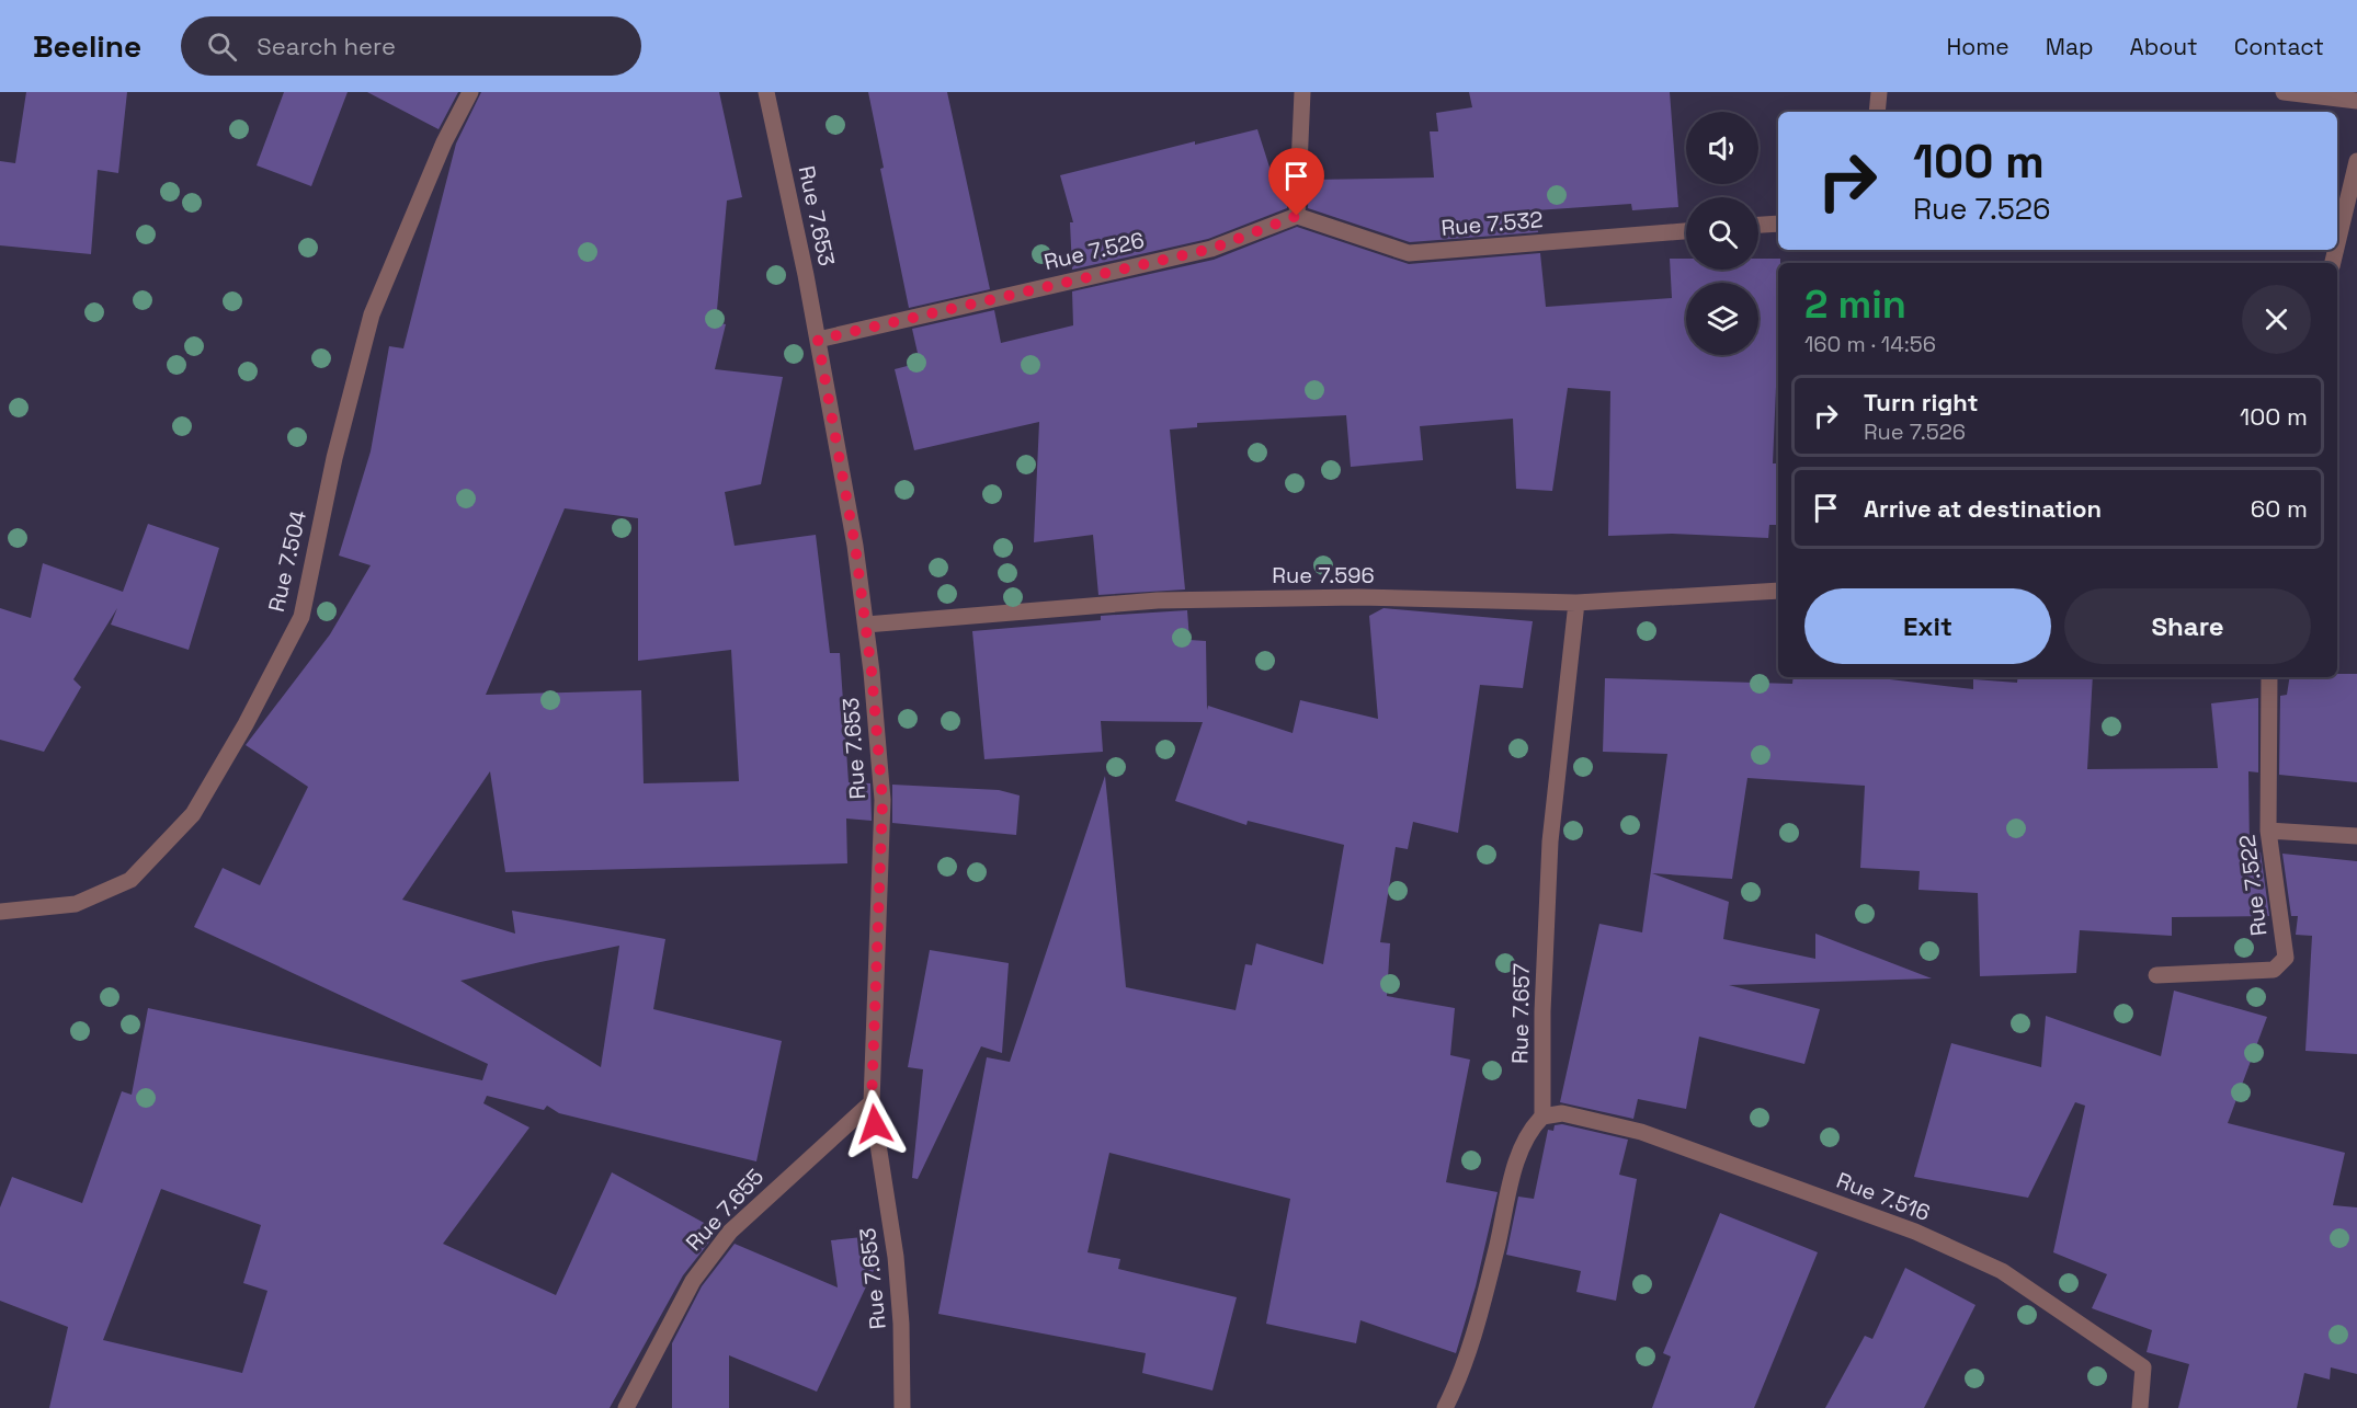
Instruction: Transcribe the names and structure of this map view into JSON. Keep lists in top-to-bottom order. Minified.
{"streets":{"street":["Rue 7.653","Rue 7.532","Rue 7.526","Rue 7.504","Rue 7.596","Rue 7.522","Rue 7.657","Rue 7.516","Rue 7.655"]},"crossings":[["Rue 7.653","Rue 7.526"],["Rue 7.653","Rue 7.596"],["Rue 7.653","Rue 7.655"],["Rue 7.532","Rue 7.526"],["Rue 7.596","Rue 7.657"],["Rue 7.657","Rue 7.516"]],"page":{"header":"Beeline","search":"Search here","nav":["Home","Map","About","Contact"],"turn":["100 m","Rue 7.526"],"heading":["2 min","160 m · 14:56"],"list":[{"name":"Turn right","note":"Rue 7.526","value":"100 m"},{"name":"Arrive at destination","value":"60 m"}],"buttons":["Exit","Share"]}}
